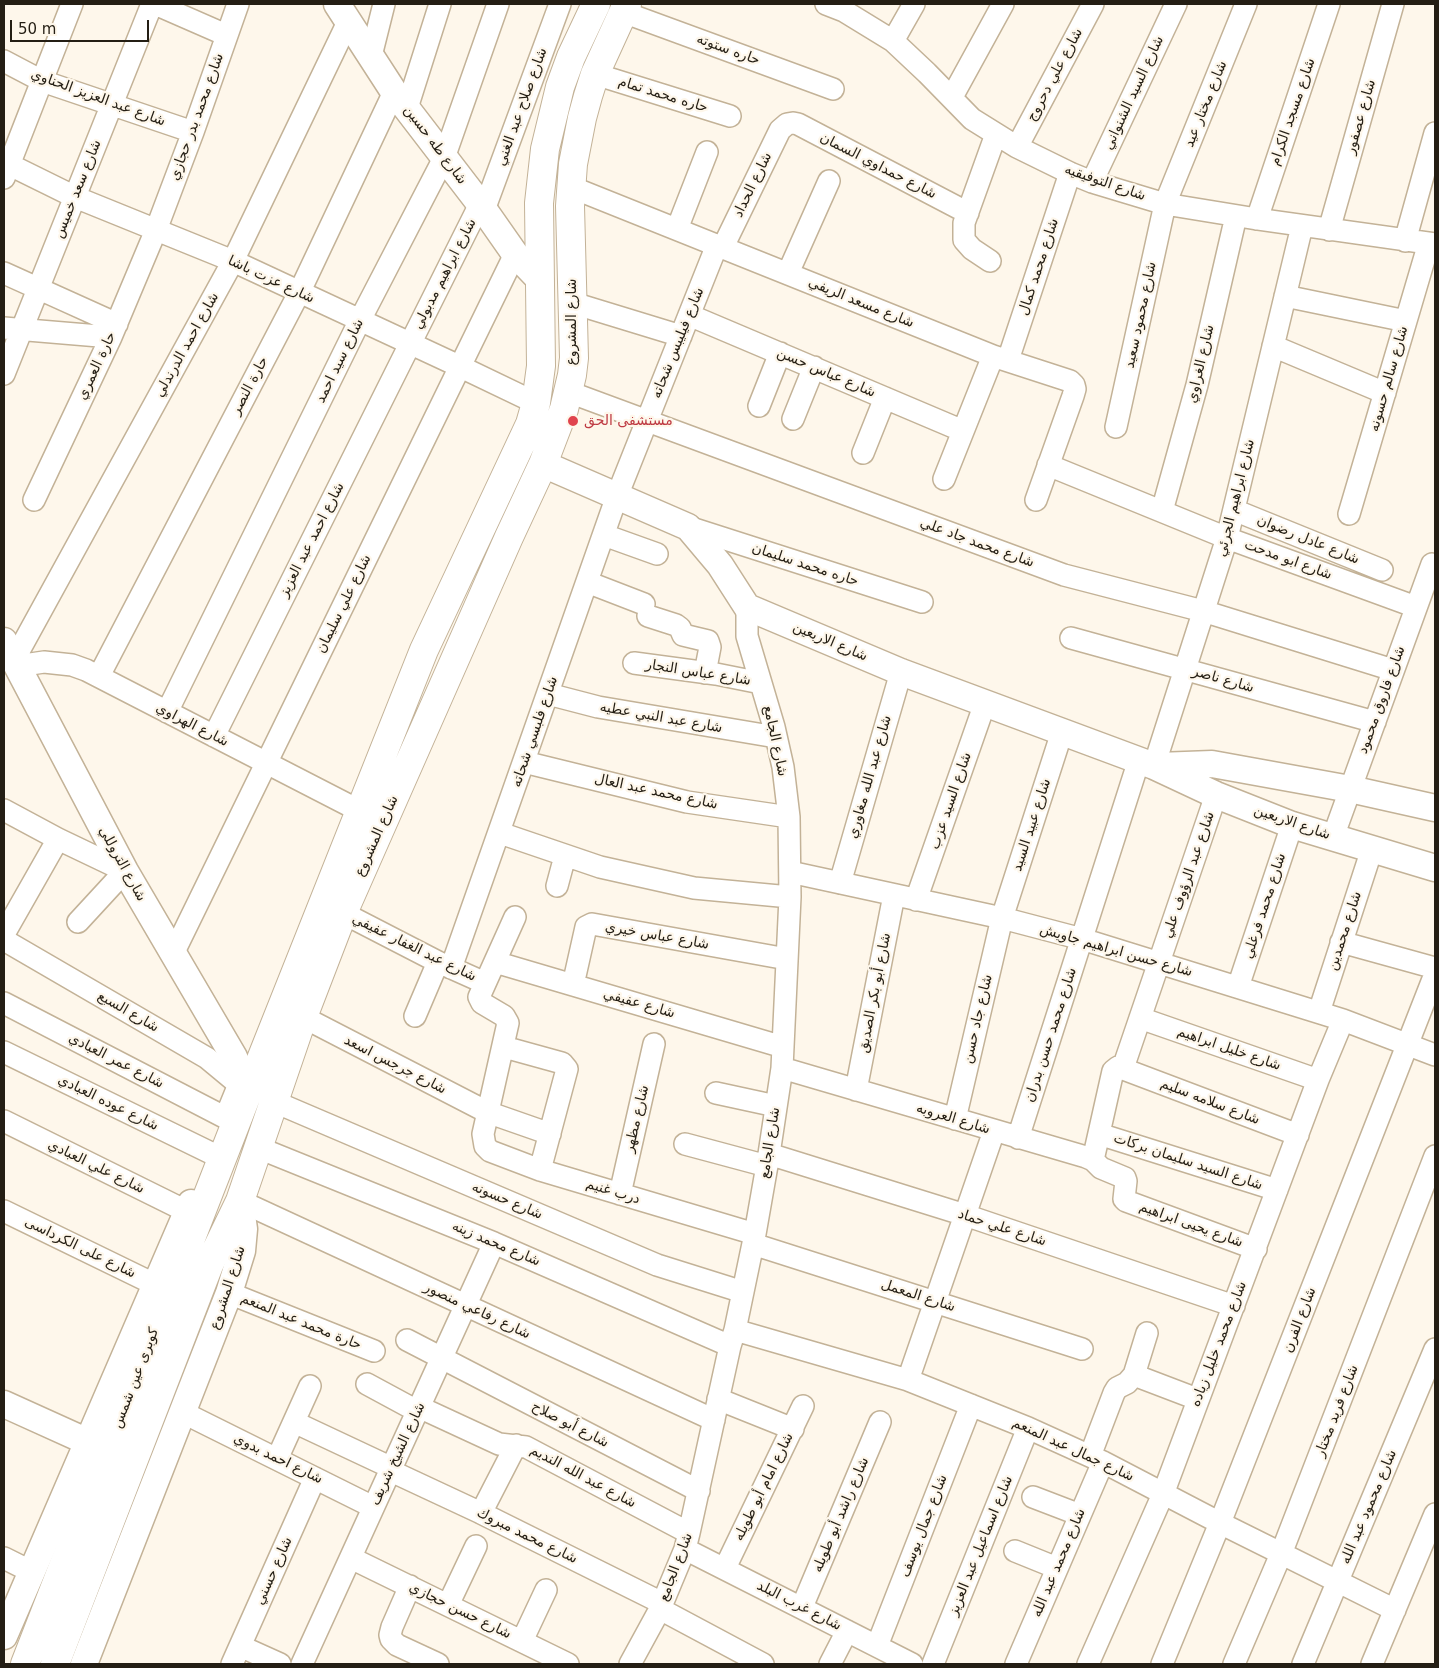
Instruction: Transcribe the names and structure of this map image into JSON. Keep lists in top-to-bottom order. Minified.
{"streets":{"main road":["شارع المشروع","كوبرى عين شمس"],"street":["حاره ستوته","شارع علي دحروج","شارع السيد الشنواني","حاره محمد تمام","شارع عبد العزيز الحناوي","شارع مختار عيد","شارع صلاح عبد الغني","شارع مسجد الكرام","شارع محمد بدر حجازي","شارع عصفور","شارع طه حسين","شارع حمداوي السمان","شارع التوفيقيه","شارع الحداد","شارع سعد خميس","شارع محمد كمال","شارع ابراهيم مدبولي","شارع عزت باشا","شارع مسعد الريفي","شارع محمود سعيد","شارع فيليبس شحاته","شارع احمد الدرندلي","شارع سيد احمد","شارع الغراوي","حارة العمري","شارع عباس حسن","شارع سالم حسونه","حارة النصر","شارع ابراهيم الجرئي","شارع احمد عبد العزيز","شارع عادل رضوان","شارع محمد جاد علي","شارع ابو مدحت","حاره محمد سليمان","شارع علي سليمان","شارع الاربعين","شارع عباس النجار","شارع ناصر","شارع فاروق محمود","شارع عبد النبي عطيه","شارع الهراوي","شارع فلبسي شحاته","شارع الجامع","شارع عبد الله مغاوري","شارع محمد عبد العال","شارع السيد عزب","شارع عبيد السيد","شارع التروللي","شارع عبد الرؤوف علي","شارع محمد فرغلي","شارع محمدين","شارع عباس خيري","شارع عبد الغفار عفيفي","شارع حسن ابراهيم جاويش","شارع أبو بكر الصديق","شارع عفيفي","شارع السبع","شارع جاد حسن","شارع محمد حسن بدران","شارع خليل ابراهيم","شارع عمر العبادي","شارع جرجس اسعد","شارع سلامه سليم","شارع عوده العبادي","شارع مظهر","شارع العروبه","شارع السيد سليمان بركات","شارع علي العبادي","درب غنيم","شارع حسونه","شارع يحيى ابراهيم","شارع علي حماد","شارع محمد زينه","شارع على الكرداسى","شارع المعمل","شارع رفاعي منصور","شارع الفرن","حارة محمد عبد المنعم","شارع محمد خليل زياده","شارع فريد مختار","شارع أبو صلاح","شارع جمال عبد المنعم","شارع الشيخ شريف","شارع احمد بدوي","شارع عبد الله النديم","شارع امام أبو طويله","شارع محمود عبد الله","شارع راشد أبو طويله","شارع جمال يوسف","شارع محمد مبروك","شارع اسماعيل عبد العزيز","شارع محمد عبد الله","شارع حسني","شارع غرب البلد","شارع حسن حجازي"]},"crossings":[["حاره ستوته","شارع المشروع"],["شارع علي دحروج","شارع التوفيقيه"],["شارع السيد الشنواني","شارع التوفيقيه"],["حاره محمد تمام","شارع المشروع"],["شارع عبد العزيز الحناوي","شارع محمد بدر حجازي"],["شارع عبد العزيز الحناوي","شارع سعد خميس"],["شارع مختار عيد","شارع التوفيقيه"],["شارع مختار عيد","شارع محمود سعيد"],["شارع صلاح عبد الغني","شارع طه حسين"],["شارع صلاح عبد الغني","شارع ابراهيم مدبولي"],["شارع مسجد الكرام","شارع التوفيقيه"],["شارع محمد بدر حجازي","شارع عزت باشا"],["شارع محمد بدر حجازي","حارة العمري"],["شارع عصفور","شارع التوفيقيه"],["شارع طه حسين","شارع ابراهيم مدبولي"],["شارع طه حسين","شارع المشروع"],["شارع طه حسين","شارع احمد الدرندلي"],["شارع طه حسين","شارع سيد احمد"],["شارع طه حسين","حارة النصر"],["شارع طه حسين","شارع علي سليمان"],["شارع حمداوي السمان","شارع الحداد"],["شارع التوفيقيه","شارع محمد كمال"],["شارع التوفيقيه","شارع محمود سعيد"],["شارع التوفيقيه","شارع الغراوي"],["شارع التوفيقيه","شارع سالم حسونه"],["شارع التوفيقيه","شارع ابراهيم الجرئي"],["شارع الحداد","شارع مسعد الريفي"],["شارع الحداد","شارع فيليبس شحاته"],["شارع سعد خميس","شارع عزت باشا"],["شارع محمد كمال","شارع مسعد الريفي"],["شارع محمد كمال","شارع عباس حسن"],["شارع ابراهيم مدبولي","شارع عزت باشا"],["شارع ابراهيم مدبولي","شارع احمد عبد العزيز"],["شارع عزت باشا","شارع المشروع"],["شارع عزت باشا","شارع احمد الدرندلي"],["شارع عزت باشا","شارع سيد احمد"],["شارع عزت باشا","حارة العمري"],["شارع عزت باشا","حارة النصر"],["شارع عزت باشا","شارع احمد عبد العزيز"],["شارع عزت باشا","شارع علي سليمان"],["شارع مسعد الريفي","شارع المشروع"],["شارع مسعد الريفي","شارع فيليبس شحاته"],["شارع مسعد الريفي","شارع ابو مدحت"],["شارع المشروع","شارع محمد جاد علي"],["شارع المشروع","شارع الهراوي"],["شارع المشروع","شارع التروللي"],["شارع المشروع","شارع عبد الغفار عفيفي"],["شارع المشروع","شارع السبع"],["شارع المشروع","شارع عمر العبادي"],["شارع المشروع","شارع جرجس اسعد"],["شارع المشروع","شارع عوده العبادي"],["شارع المشروع","شارع علي العبادي"],["شارع المشروع","شارع حسونه"],["شارع المشروع","شارع محمد زينه"],["شارع المشروع","شارع على الكرداسى"],["شارع المشروع","شارع رفاعي منصور"],["شارع المشروع","حارة محمد عبد المنعم"],["شارع المشروع","كوبرى عين شمس"],["شارع المشروع","شارع احمد بدوي"],["شارع فيليبس شحاته","شارع عباس حسن"],["شارع فيليبس شحاته","شارع محمد جاد علي"],["شارع فيليبس شحاته","شارع فلبسي شحاته"],["شارع احمد الدرندلي","شارع الهراوي"],["شارع احمد الدرندلي","شارع التروللي"],["شارع سيد احمد","شارع الهراوي"],["شارع الغراوي","شارع ابو مدحت"],["حارة النصر","شارع الهراوي"],["شارع ابراهيم الجرئي","شارع عادل رضوان"],["شارع ابراهيم الجرئي","شارع محمد جاد علي"],["شارع ابراهيم الجرئي","شارع ابو مدحت"],["شارع ابراهيم الجرئي","شارع الاربعين"],["شارع ابراهيم الجرئي","شارع ناصر"],["شارع ابراهيم الجرئي","شارع محمد حسن بدران"],["شارع احمد عبد العزيز","شارع الهراوي"],["شارع محمد جاد علي","شارع فاروق محمود"],["شارع ابو مدحت","شارع فاروق محمود"],["شارع علي سليمان","شارع الهراوي"],["شارع علي سليمان","شارع التروللي"],["شارع الاربعين","شارع فاروق محمود"],["شارع الاربعين","شارع الجامع"],["شارع الاربعين","شارع عبد الله مغاوري"],["شارع الاربعين","شارع السيد عزب"],["شارع الاربعين","شارع عبيد السيد"],["شارع الاربعين","شارع عبد الرؤوف علي"],["شارع الاربعين","شارع محمد فرغلي"],["شارع الاربعين","شارع محمدين"],["شارع الاربعين","شارع محمد حسن بدران"],["شارع عباس النجار","شارع الجامع"],["شارع ناصر","شارع فاروق محمود"],["شارع عبد النبي عطيه","شارع فلبسي شحاته"],["شارع عبد النبي عطيه","شارع الجامع"],["شارع الهراوي","شارع التروللي"],["شارع فلبسي شحاته","شارع محمد عبد العال"],["شارع فلبسي شحاته","شارع عبد الغفار عفيفي"],["شارع الجامع","شارع محمد عبد العال"],["شارع الجامع","شارع عباس خيري"],["شارع الجامع","شارع حسن ابراهيم جاويش"],["شارع الجامع","شارع عفيفي"],["شارع الجامع","شارع العروبه"],["شارع الجامع","درب غنيم"],["شارع الجامع","شارع حسونه"],["شارع الجامع","شارع علي حماد"],["شارع الجامع","شارع محمد زينه"],["شارع الجامع","شارع المعمل"],["شارع الجامع","شارع رفاعي منصور"],["شارع الجامع","شارع أبو صلاح"],["شارع الجامع","شارع جمال عبد المنعم"],["شارع الجامع","شارع عبد الله النديم"],["شارع الجامع","شارع محمد مبروك"],["شارع الجامع","شارع غرب البلد"],["شارع عبد الله مغاوري","شارع حسن ابراهيم جاويش"],["شارع السيد عزب","شارع حسن ابراهيم جاويش"],["شارع عبيد السيد","شارع حسن ابراهيم جاويش"],["شارع عبيد السيد","شارع جاد حسن"],["شارع التروللي","شارع السبع"],["شارع التروللي","كوبرى عين شمس"],["شارع عبد الرؤوف علي","شارع حسن ابراهيم جاويش"],["شارع عبد الرؤوف علي","شارع خليل ابراهيم"],["شارع عبد الرؤوف علي","شارع سلامه سليم"],["شارع عبد الرؤوف علي","شارع السيد سليمان بركات"],["شارع محمد فرغلي","شارع حسن ابراهيم جاويش"],["شارع محمدين","شارع حسن ابراهيم جاويش"],["شارع عباس خيري","شارع عفيفي"],["شارع حسن ابراهيم جاويش","شارع أبو بكر الصديق"],["شارع حسن ابراهيم جاويش","شارع جاد حسن"],["شارع حسن ابراهيم جاويش","شارع محمد حسن بدران"],["شارع حسن ابراهيم جاويش","شارع الفرن"],["شارع حسن ابراهيم جاويش","شارع محمد خليل زياده"],["شارع أبو بكر الصديق","شارع العروبه"],["شارع السبع","كوبرى عين شمس"],["شارع جاد حسن","شارع العروبه"],["شارع محمد حسن بدران","شارع العروبه"],["شارع خليل ابراهيم","شارع محمد خليل زياده"],["شارع جرجس اسعد","درب غنيم"],["شارع سلامه سليم","شارع محمد خليل زياده"],["شارع مظهر","درب غنيم"],["شارع العروبه","شارع يحيى ابراهيم"],["شارع السيد سليمان بركات","شارع محمد خليل زياده"],["شارع علي العبادي","كوبرى عين شمس"],["درب غنيم","شارع المعمل"],["شارع يحيى ابراهيم","شارع محمد خليل زياده"],["شارع علي حماد","شارع محمد خليل زياده"],["شارع محمد زينه","شارع جمال عبد المنعم"],["شارع محمد زينه","شارع الشيخ شريف"],["شارع رفاعي منصور","كوبرى عين شمس"],["شارع رفاعي منصور","شارع الشيخ شريف"],["شارع الفرن","شارع جمال عبد المنعم"],["شارع محمد خليل زياده","شارع جمال عبد المنعم"],["شارع فريد مختار","شارع جمال عبد المنعم"],["شارع أبو صلاح","شارع الشيخ شريف"],["شارع جمال عبد المنعم","شارع محمود عبد الله"],["شارع جمال عبد المنعم","شارع جمال يوسف"],["شارع جمال عبد المنعم","شارع اسماعيل عبد العزيز"],["شارع جمال عبد المنعم","شارع محمد عبد الله"],["شارع الشيخ شريف","شارع احمد بدوي"],["شارع الشيخ شريف","شارع عبد الله النديم"],["شارع الشيخ شريف","شارع محمد مبروك"],["شارع الشيخ شريف","شارع حسن حجازي"],["شارع احمد بدوي","شارع حسني"],["شارع عبد الله النديم","شارع غرب البلد"],["شارع امام أبو طويله","شارع غرب البلد"],["شارع راشد أبو طويله","شارع غرب البلد"],["شارع جمال يوسف","شارع غرب البلد"]],"places":["مستشفى الحق"],"scale_bar":"50 m"}
